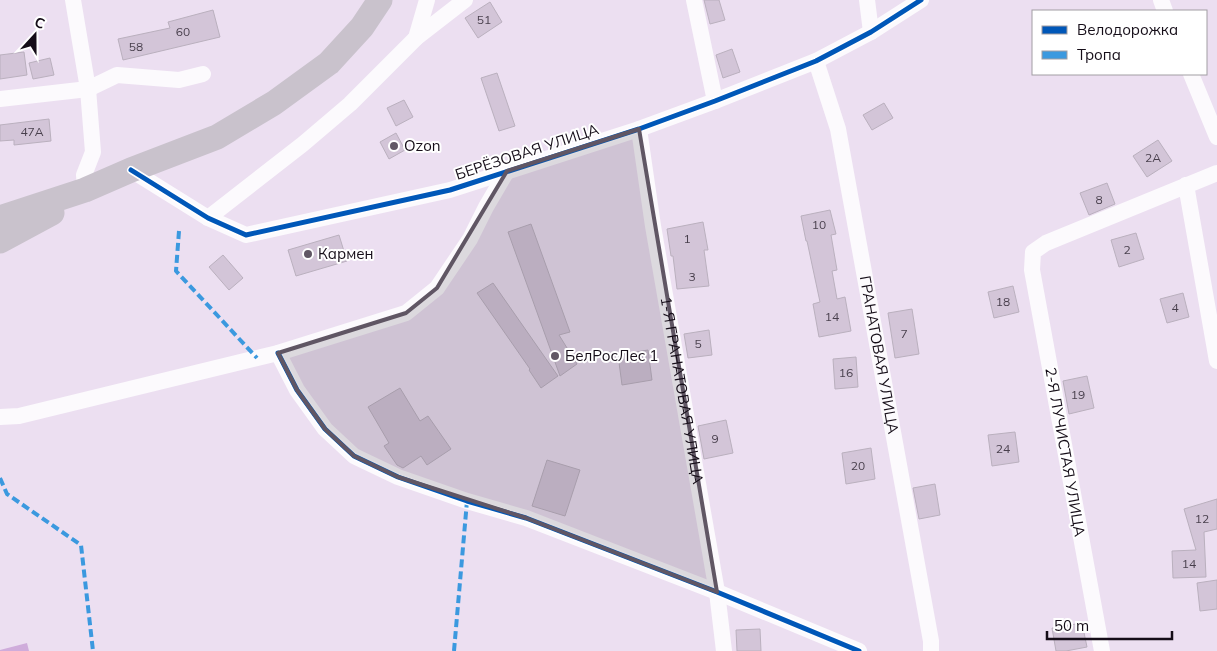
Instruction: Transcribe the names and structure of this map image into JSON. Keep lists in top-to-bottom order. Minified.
{"streets":{"street":["БЕРЁЗОВАЯ УЛИЦА","ГРАНАТОВАЯ УЛИЦА","1-Я ГРАНАТОВАЯ УЛИЦА","2-Я ЛУЧИСТАЯ УЛИЦА"]},"crossings":[["БЕРЁЗОВАЯ УЛИЦА","ГРАНАТОВАЯ УЛИЦА"],["БЕРЁЗОВАЯ УЛИЦА","1-Я ГРАНАТОВАЯ УЛИЦА"]],"places":["Ozon","Кармен","БелРосЛес 1"],"house_numbers":["51","60","58","47А","2А","8","10","1","2","3","18","4","14","7","5","16","19","9","24","20","12","14"],"legend":["Велодорожка","Тропа"],"scale_bar":"50 m","north":"top"}
